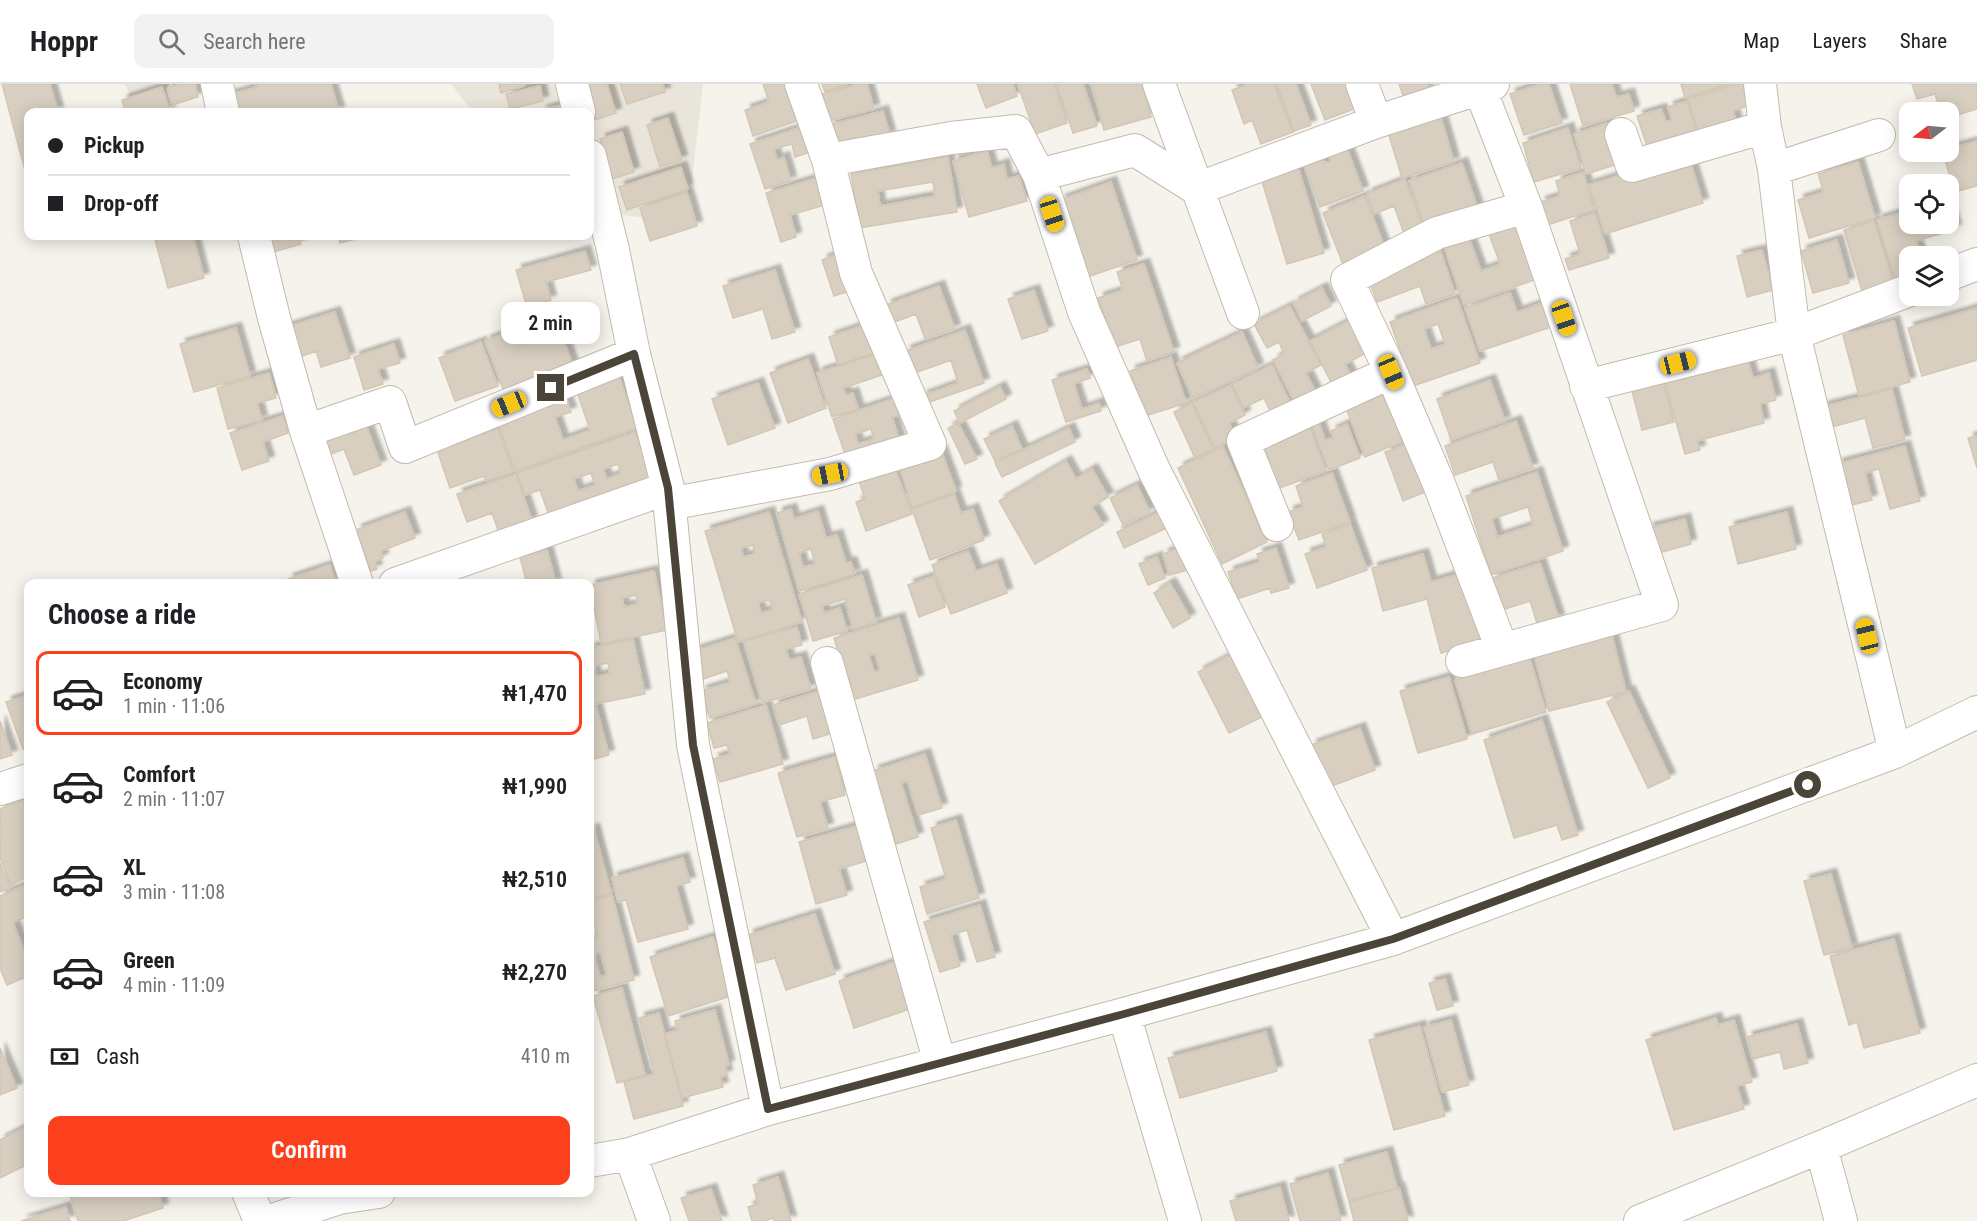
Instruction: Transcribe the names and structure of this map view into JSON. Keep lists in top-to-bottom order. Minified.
{"north":"left","page":{"header":"Hoppr","search":"Search here","nav":["Map","Layers","Share"],"banner":["Pickup","Drop-off"],"bubble":"2 min","heading":"Choose a ride","list":[{"name":"Economy","note":"1 min · 11:06","value":"₦1,470"},{"name":"Comfort","note":"2 min · 11:07","value":"₦1,990"},{"name":"XL","note":"3 min · 11:08","value":"₦2,510"},{"name":"Green","note":"4 min · 11:09","value":"₦2,270"}],"pay":["Cash","410 m"],"buttons":"Confirm"}}
